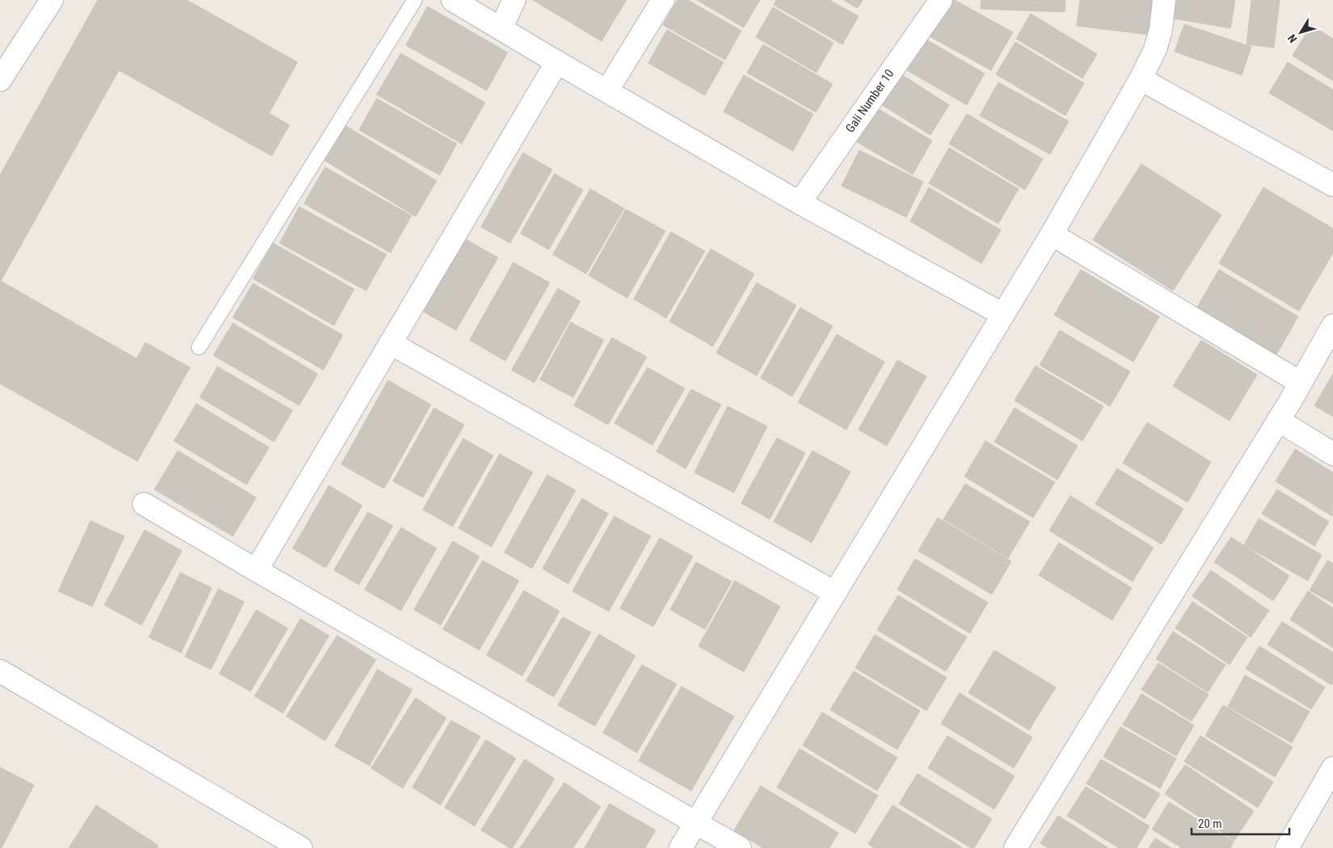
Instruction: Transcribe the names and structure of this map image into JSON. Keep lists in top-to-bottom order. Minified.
{"streets":{"street":["Gali Number 10"]},"scale_bar":"20 m","north":"bottom left"}
